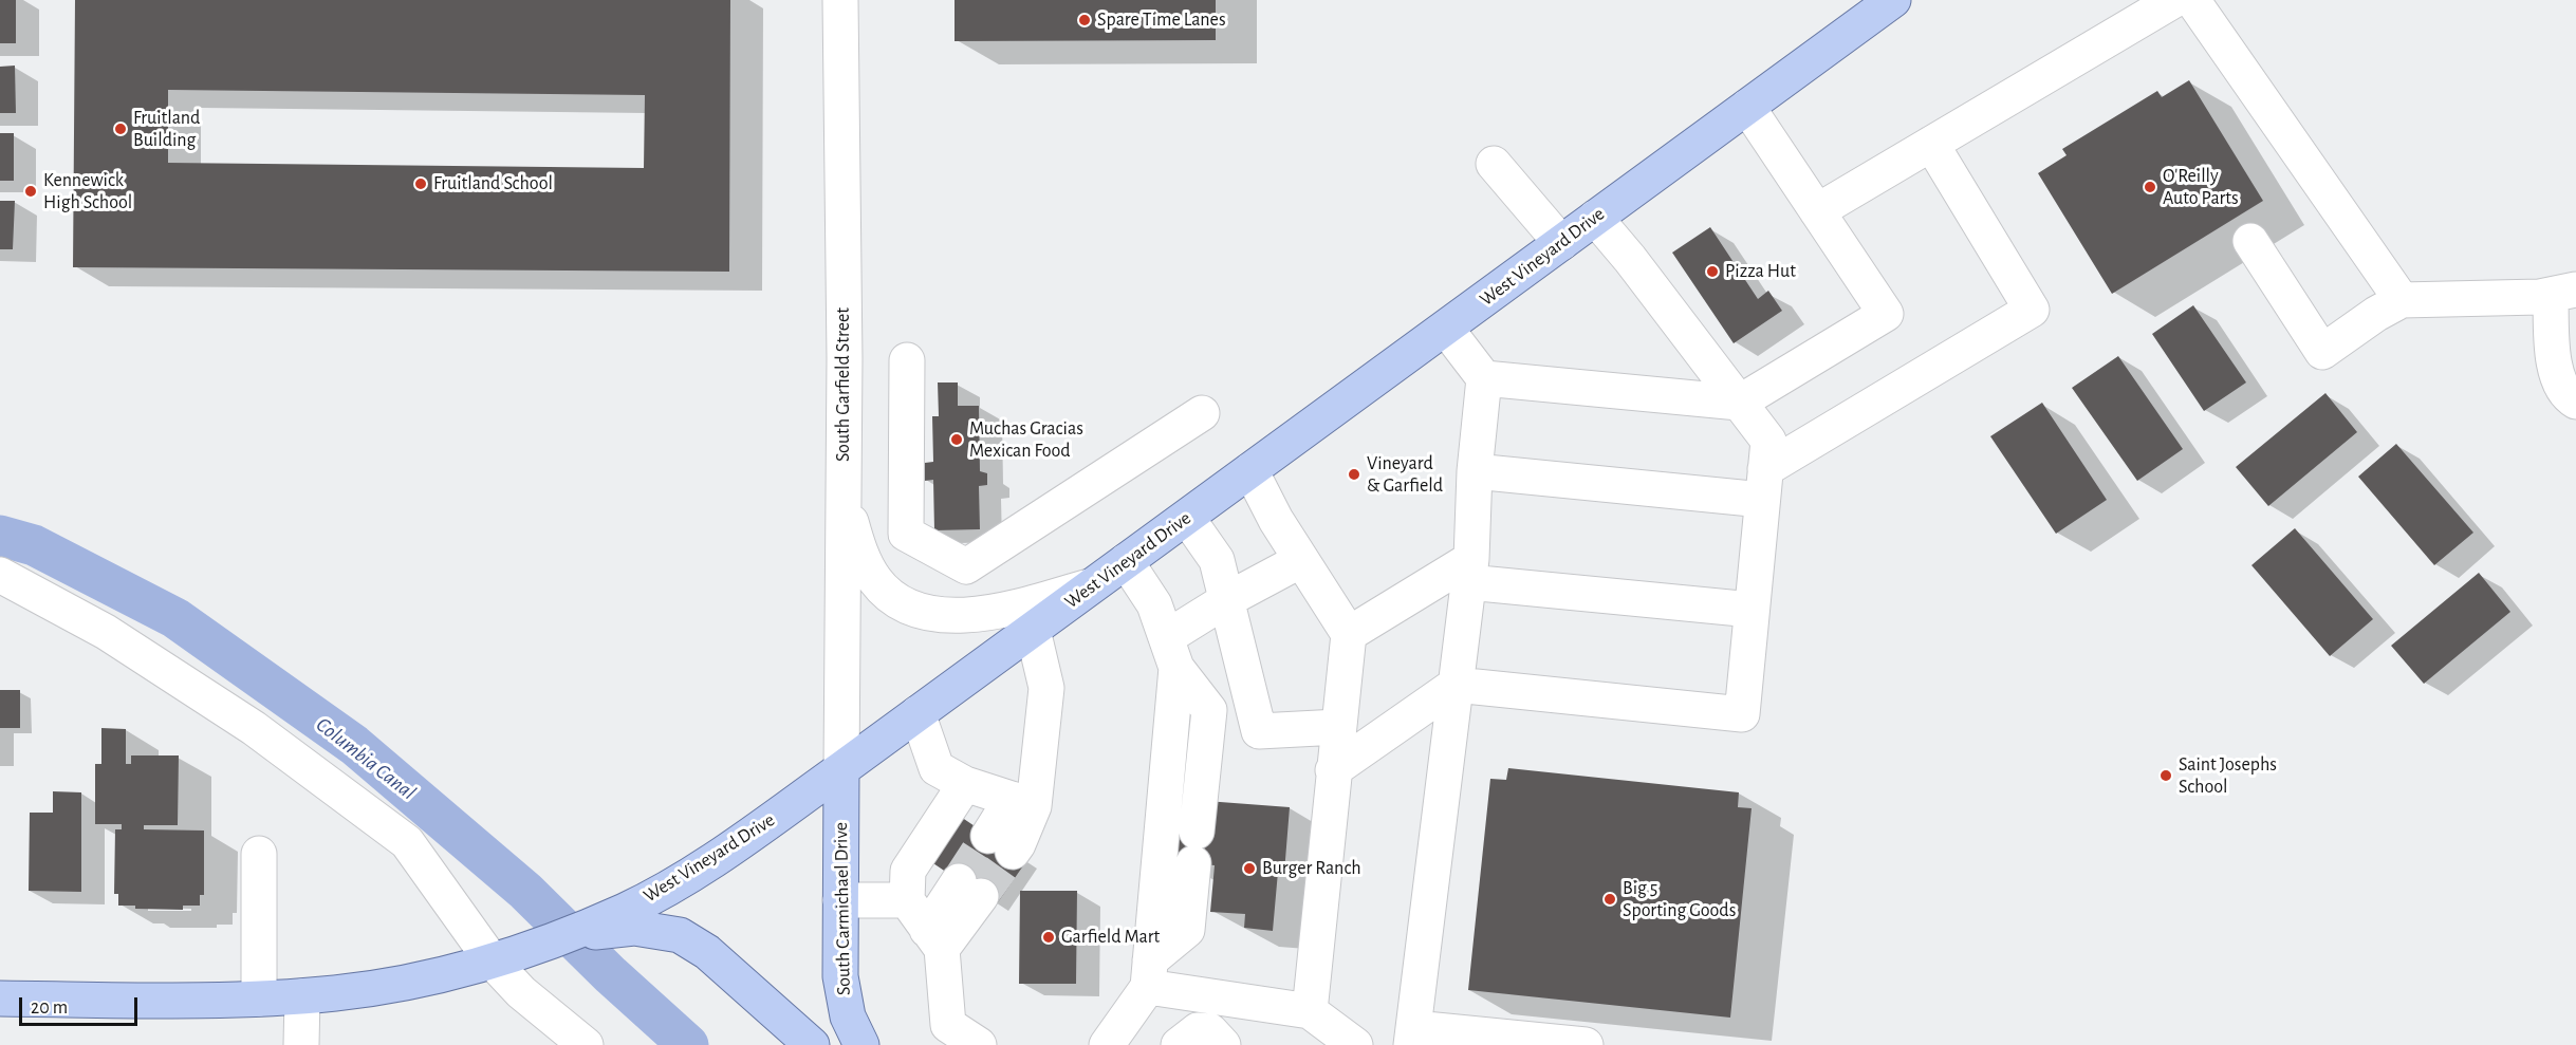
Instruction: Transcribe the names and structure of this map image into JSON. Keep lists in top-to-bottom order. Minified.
{"streets":{"main road":["West Vineyard Drive","South Carmichael Drive"],"street":["South Garfield Street"]},"crossings":[["West Vineyard Drive","South Garfield Street"],["West Vineyard Drive","South Carmichael Drive"],["South Garfield Street","South Carmichael Drive"]],"water":["Columbia Canal"],"places":["Spare Time Lanes","Fruitland Building","Fruitland School","O'Reilly Auto Parts","Kennewick High School","Pizza Hut","Muchas Gracias Mexican Food","Vineyard & Garfield","Saint Josephs School","Burger Ranch","Big 5 Sporting Goods","Garfield Mart"],"scale_bar":"20 m"}
